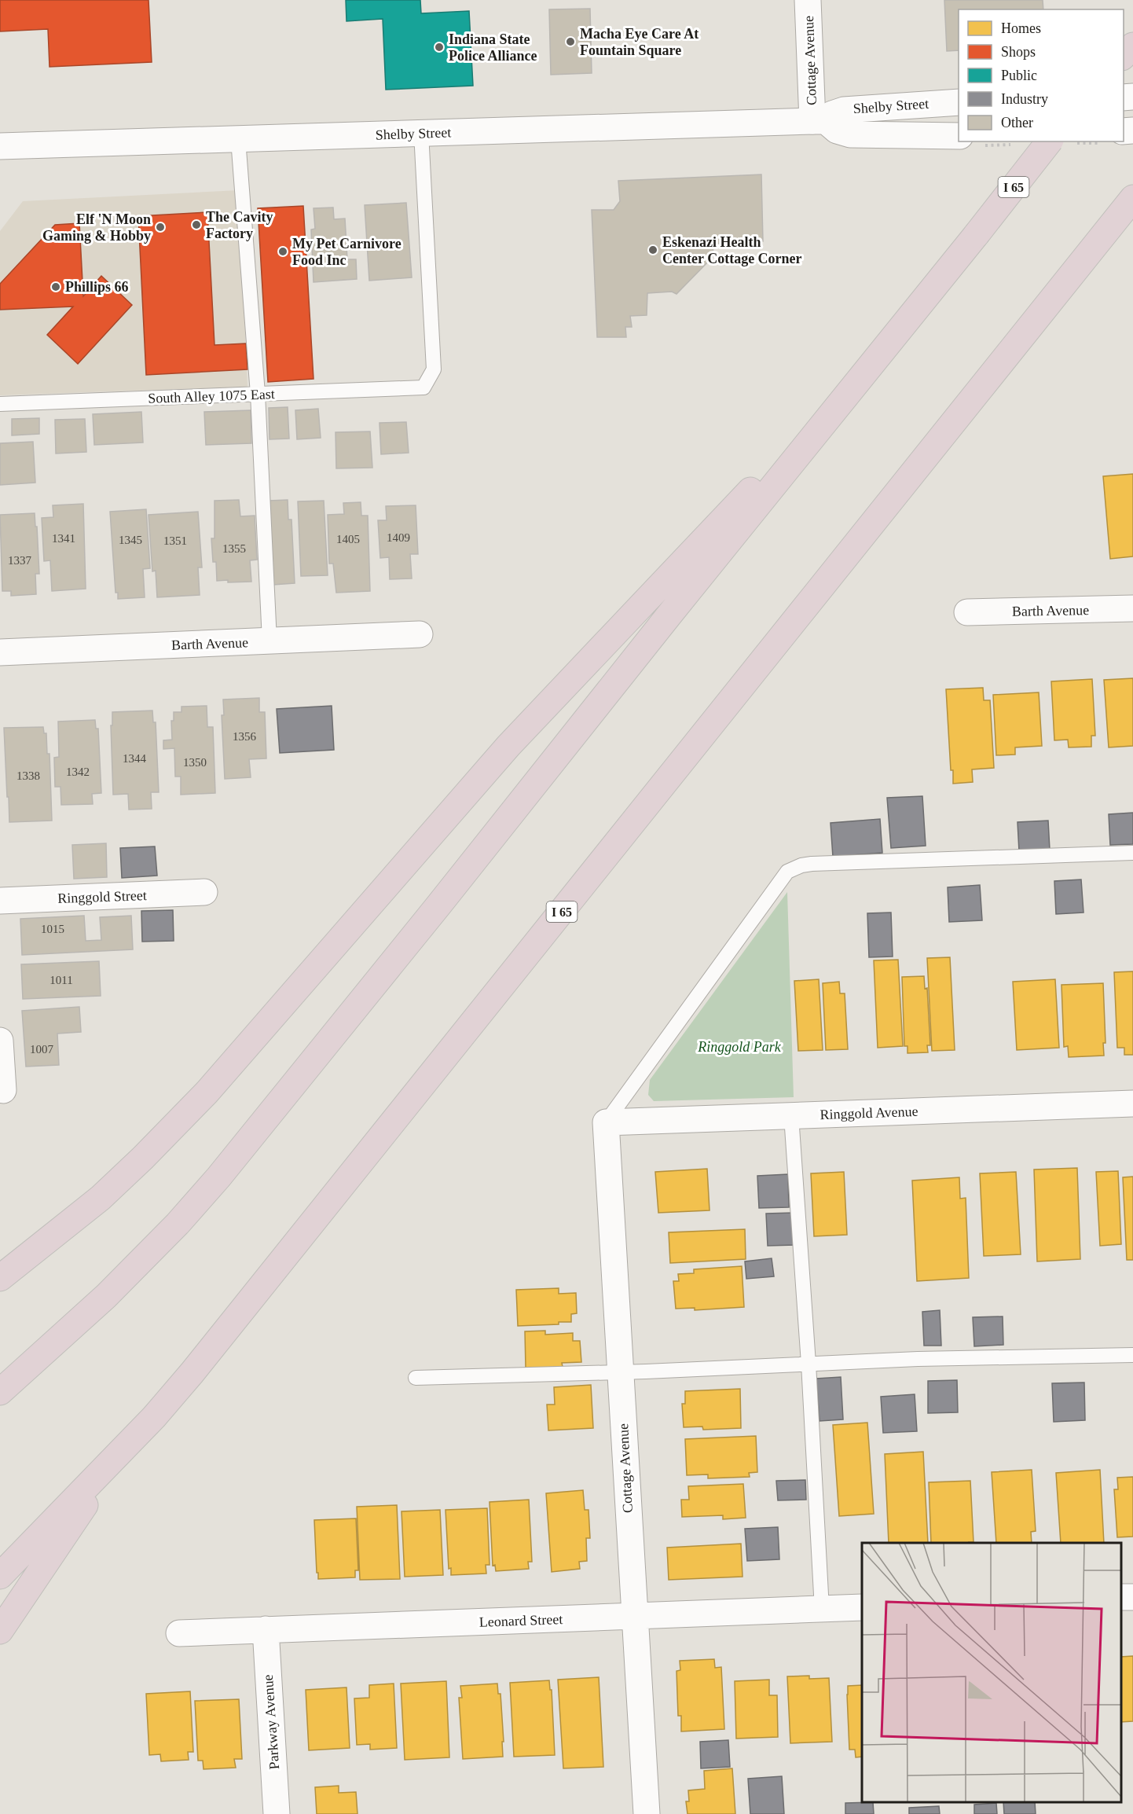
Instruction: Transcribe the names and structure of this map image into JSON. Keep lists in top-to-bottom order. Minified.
{"streets":{"highway":["I 65"],"street":["Cottage Avenue","Shelby Street","Barth Avenue","Ringgold Street","Ringgold Avenue","Leonard Street","Parkway Avenue"],"lane":["South Alley 1075 East"]},"crossings":[["Cottage Avenue","Shelby Street"],["Cottage Avenue","Ringgold Avenue"],["Cottage Avenue","Leonard Street"],["Shelby Street","South Alley 1075 East"],["Leonard Street","Parkway Avenue"]],"parks":["Ringgold Park"],"places":["Macha Eye Care At Fountain Square","Indiana State Police Alliance","The Cavity Factory","Elf 'N Moon Gaming & Hobby","Eskenazi Health Center Cottage Corner","My Pet Carnivore Food Inc","Phillips 66"],"house_numbers":["1409","1341","1405","1345","1351","1355","1337","1356","1344","1350","1342","1338","1015","1011","1007"],"legend":["Homes","Shops","Public","Industry","Other"]}
